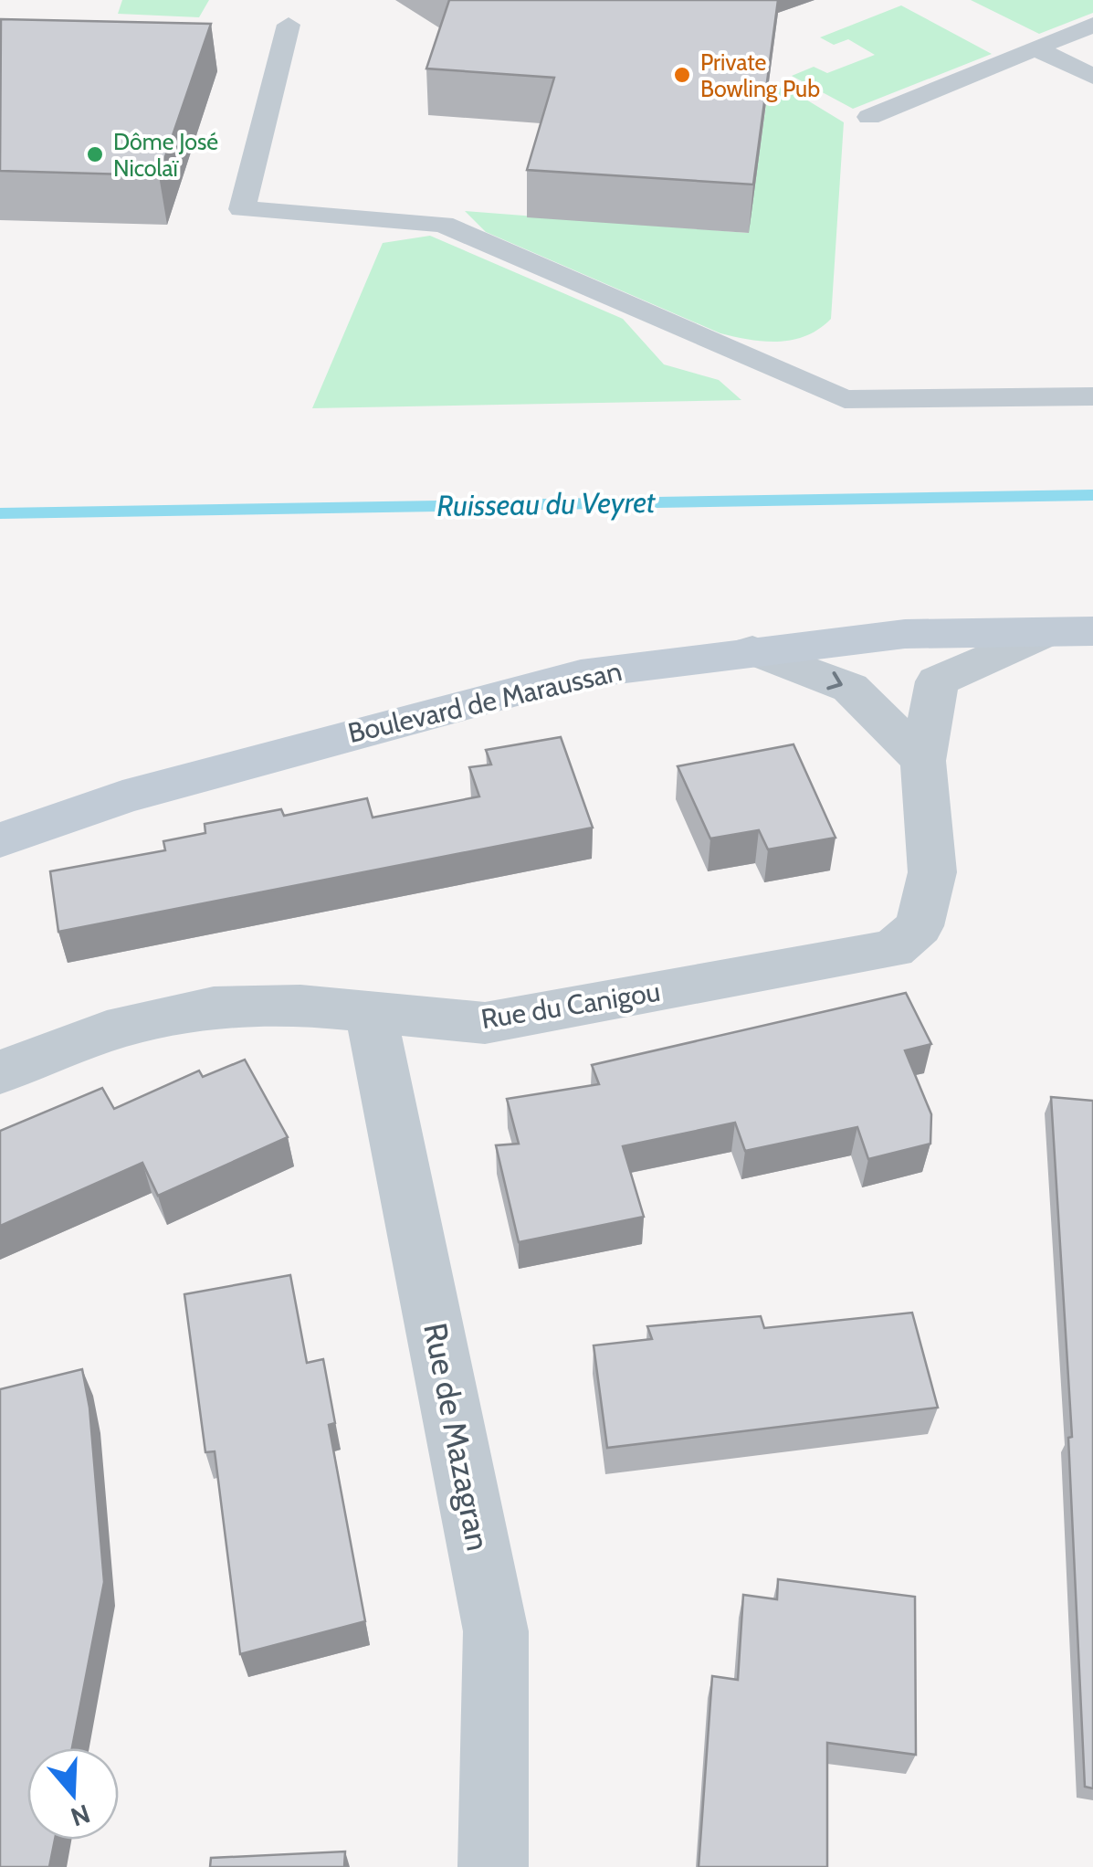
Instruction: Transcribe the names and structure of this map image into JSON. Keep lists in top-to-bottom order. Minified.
{"streets":{"main road":["Boulevard de Maraussan"],"street":["Rue du Canigou","Rue de Mazagran"]},"crossings":[["Boulevard de Maraussan","Rue du Canigou"],["Rue du Canigou","Rue de Mazagran"]],"water":["Ruisseau du Veyret"],"places":["Private Bowling Pub","Dôme José Nicolaï"],"north":"bottom"}
